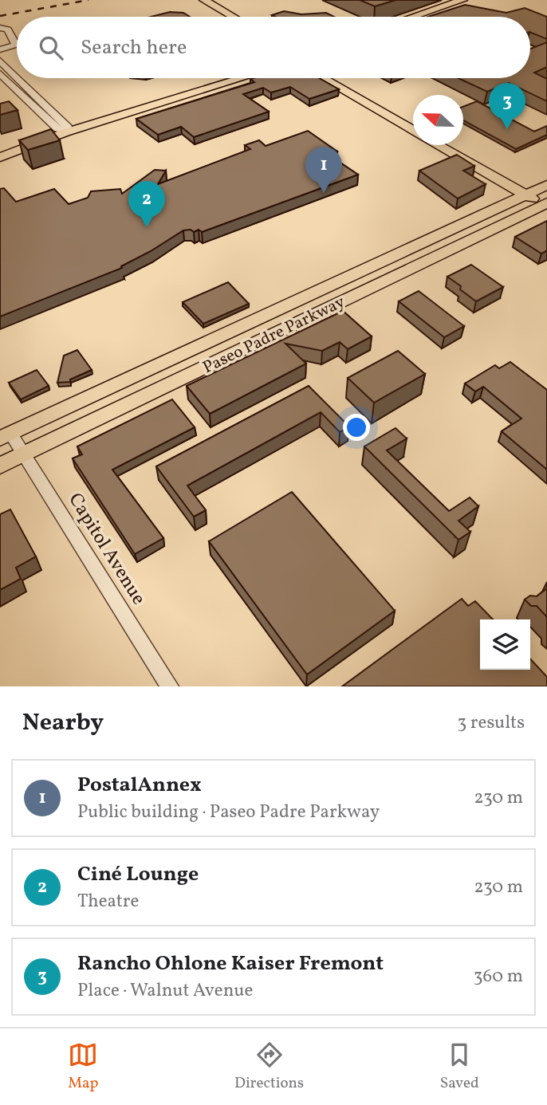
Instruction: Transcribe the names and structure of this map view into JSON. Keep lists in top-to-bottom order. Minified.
{"streets":{"main road":["Paseo Padre Parkway"],"street":["Capitol Avenue"]},"crossings":[["Paseo Padre Parkway","Capitol Avenue"]],"north":"left","page":{"search":"Search here","pins":["3","1","2"],"heading":["Nearby","3 results"],"list":[{"mark":"1","name":"PostalAnnex","note":"Public building · Paseo Padre Parkway","value":"230 m"},{"mark":"2","name":"Ciné Lounge","note":"Theatre","value":"230 m"},{"mark":"3","name":"Rancho Ohlone Kaiser Fremont","note":"Place · Walnut Avenue","value":"360 m"}],"nav":["Map","Directions","Saved"]}}
